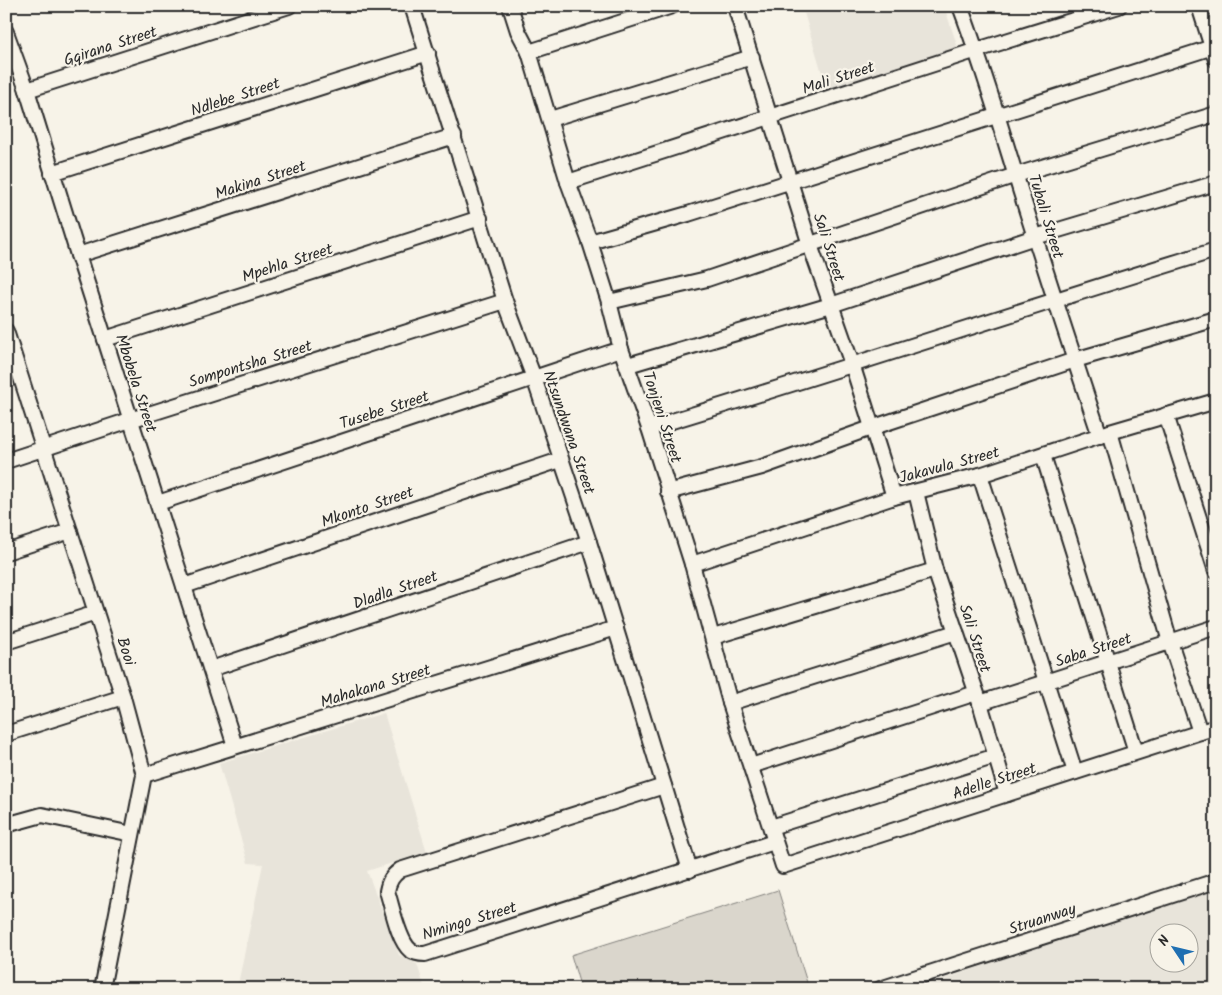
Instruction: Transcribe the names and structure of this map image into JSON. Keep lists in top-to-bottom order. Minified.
{"streets":{"street":["Gqirana Street","Mali Street","Ndlebe Street","Makina Street","Tubali Street","Sali Street","Mpehla Street","Sompontsha Street","Mbobela Street","Tusebe Street","Tonjeni Street","Ntsundwana Street","Jakavula Street","Mkonto Street","Dladla Street","Saba Street","Booi","Mahakana Street","Adelle Street","Struanway","Nmingo Street"]},"crossings":[["Gqirana Street","Mbobela Street"],["Mali Street","Tubali Street"],["Mali Street","Sali Street"],["Mali Street","Tonjeni Street"],["Ndlebe Street","Mbobela Street"],["Ndlebe Street","Ntsundwana Street"],["Makina Street","Mbobela Street"],["Makina Street","Ntsundwana Street"],["Tubali Street","Jakavula Street"],["Tubali Street","Saba Street"],["Tubali Street","Adelle Street"],["Sali Street","Jakavula Street"],["Sali Street","Saba Street"],["Sali Street","Adelle Street"],["Mpehla Street","Mbobela Street"],["Mpehla Street","Ntsundwana Street"],["Sompontsha Street","Mbobela Street"],["Sompontsha Street","Ntsundwana Street"],["Sompontsha Street","Booi"],["Mbobela Street","Tusebe Street"],["Mbobela Street","Mkonto Street"],["Mbobela Street","Dladla Street"],["Mbobela Street","Mahakana Street"],["Tusebe Street","Tonjeni Street"],["Tusebe Street","Ntsundwana Street"],["Tonjeni Street","Jakavula Street"],["Tonjeni Street","Saba Street"],["Tonjeni Street","Adelle Street"],["Tonjeni Street","Nmingo Street"],["Ntsundwana Street","Mkonto Street"],["Ntsundwana Street","Dladla Street"],["Ntsundwana Street","Mahakana Street"],["Ntsundwana Street","Nmingo Street"],["Booi","Mahakana Street"]],"north":"top left"}
